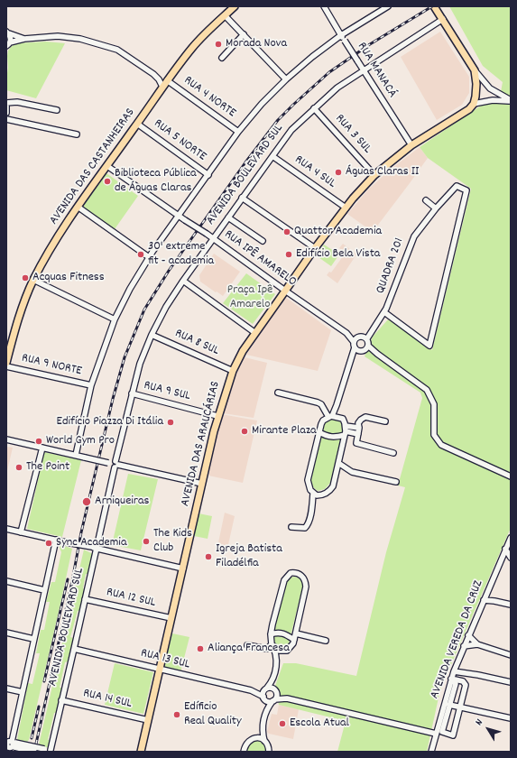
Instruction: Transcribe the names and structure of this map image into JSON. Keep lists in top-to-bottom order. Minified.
{"streets":{"main road":["AVENIDA DAS CASTANHEIRAS","AVENIDA DAS ARAUCÁRIAS"],"street":["RUA MANACÁ","RUA 4 NORTE","RUA 3 SUL","RUA 5 NORTE","RUA 4 SUL","AVENIDA BOULEVARD SUL","RUA IPÊ AMARELO","QUADRA 201","RUA 8 SUL","RUA 9 NORTE","RUA 9 SUL","RUA 12 SUL","AVENIDA VEREDA DA CRUZ","RUA 13 SUL","RUA 14 SUL"]},"crossings":[["RUA MANACÁ","AVENIDA BOULEVARD SUL"],["RUA MANACÁ","AVENIDA DAS ARAUCÁRIAS"],["RUA 4 NORTE","AVENIDA DAS CASTANHEIRAS"],["RUA 3 SUL","AVENIDA BOULEVARD SUL"],["RUA 3 SUL","AVENIDA DAS ARAUCÁRIAS"],["RUA 5 NORTE","AVENIDA DAS CASTANHEIRAS"],["AVENIDA DAS CASTANHEIRAS","RUA IPÊ AMARELO"],["RUA 4 SUL","AVENIDA BOULEVARD SUL"],["RUA 4 SUL","AVENIDA DAS ARAUCÁRIAS"],["AVENIDA BOULEVARD SUL","RUA IPÊ AMARELO"],["AVENIDA BOULEVARD SUL","RUA 8 SUL"],["AVENIDA BOULEVARD SUL","RUA 9 SUL"],["AVENIDA BOULEVARD SUL","RUA 12 SUL"],["AVENIDA BOULEVARD SUL","RUA 13 SUL"],["AVENIDA BOULEVARD SUL","RUA 14 SUL"],["RUA IPÊ AMARELO","QUADRA 201"],["RUA IPÊ AMARELO","AVENIDA DAS ARAUCÁRIAS"],["RUA 8 SUL","AVENIDA DAS ARAUCÁRIAS"],["RUA 9 SUL","AVENIDA DAS ARAUCÁRIAS"],["AVENIDA DAS ARAUCÁRIAS","RUA 12 SUL"],["AVENIDA DAS ARAUCÁRIAS","RUA 13 SUL"],["AVENIDA DAS ARAUCÁRIAS","RUA 14 SUL"]],"parks":["Praça Ipê Amarelo"],"places":["Morada Nova","Águas Claras II","Biblioteca Pública de Águas Claras","Quattor Academia","30' extreme fit - academia","Edifício Bela Vista","Acquas Fitness","Edifício Piazza Di Itália","Mirante Plaza","World Gym Pro","The Point","Arniqueiras","The Kids Club","Sync Academia","Igreja Batista Filadélfia","Aliança Francesa","Edíficio Real Quality","Escola Atual"],"north":"top left"}
